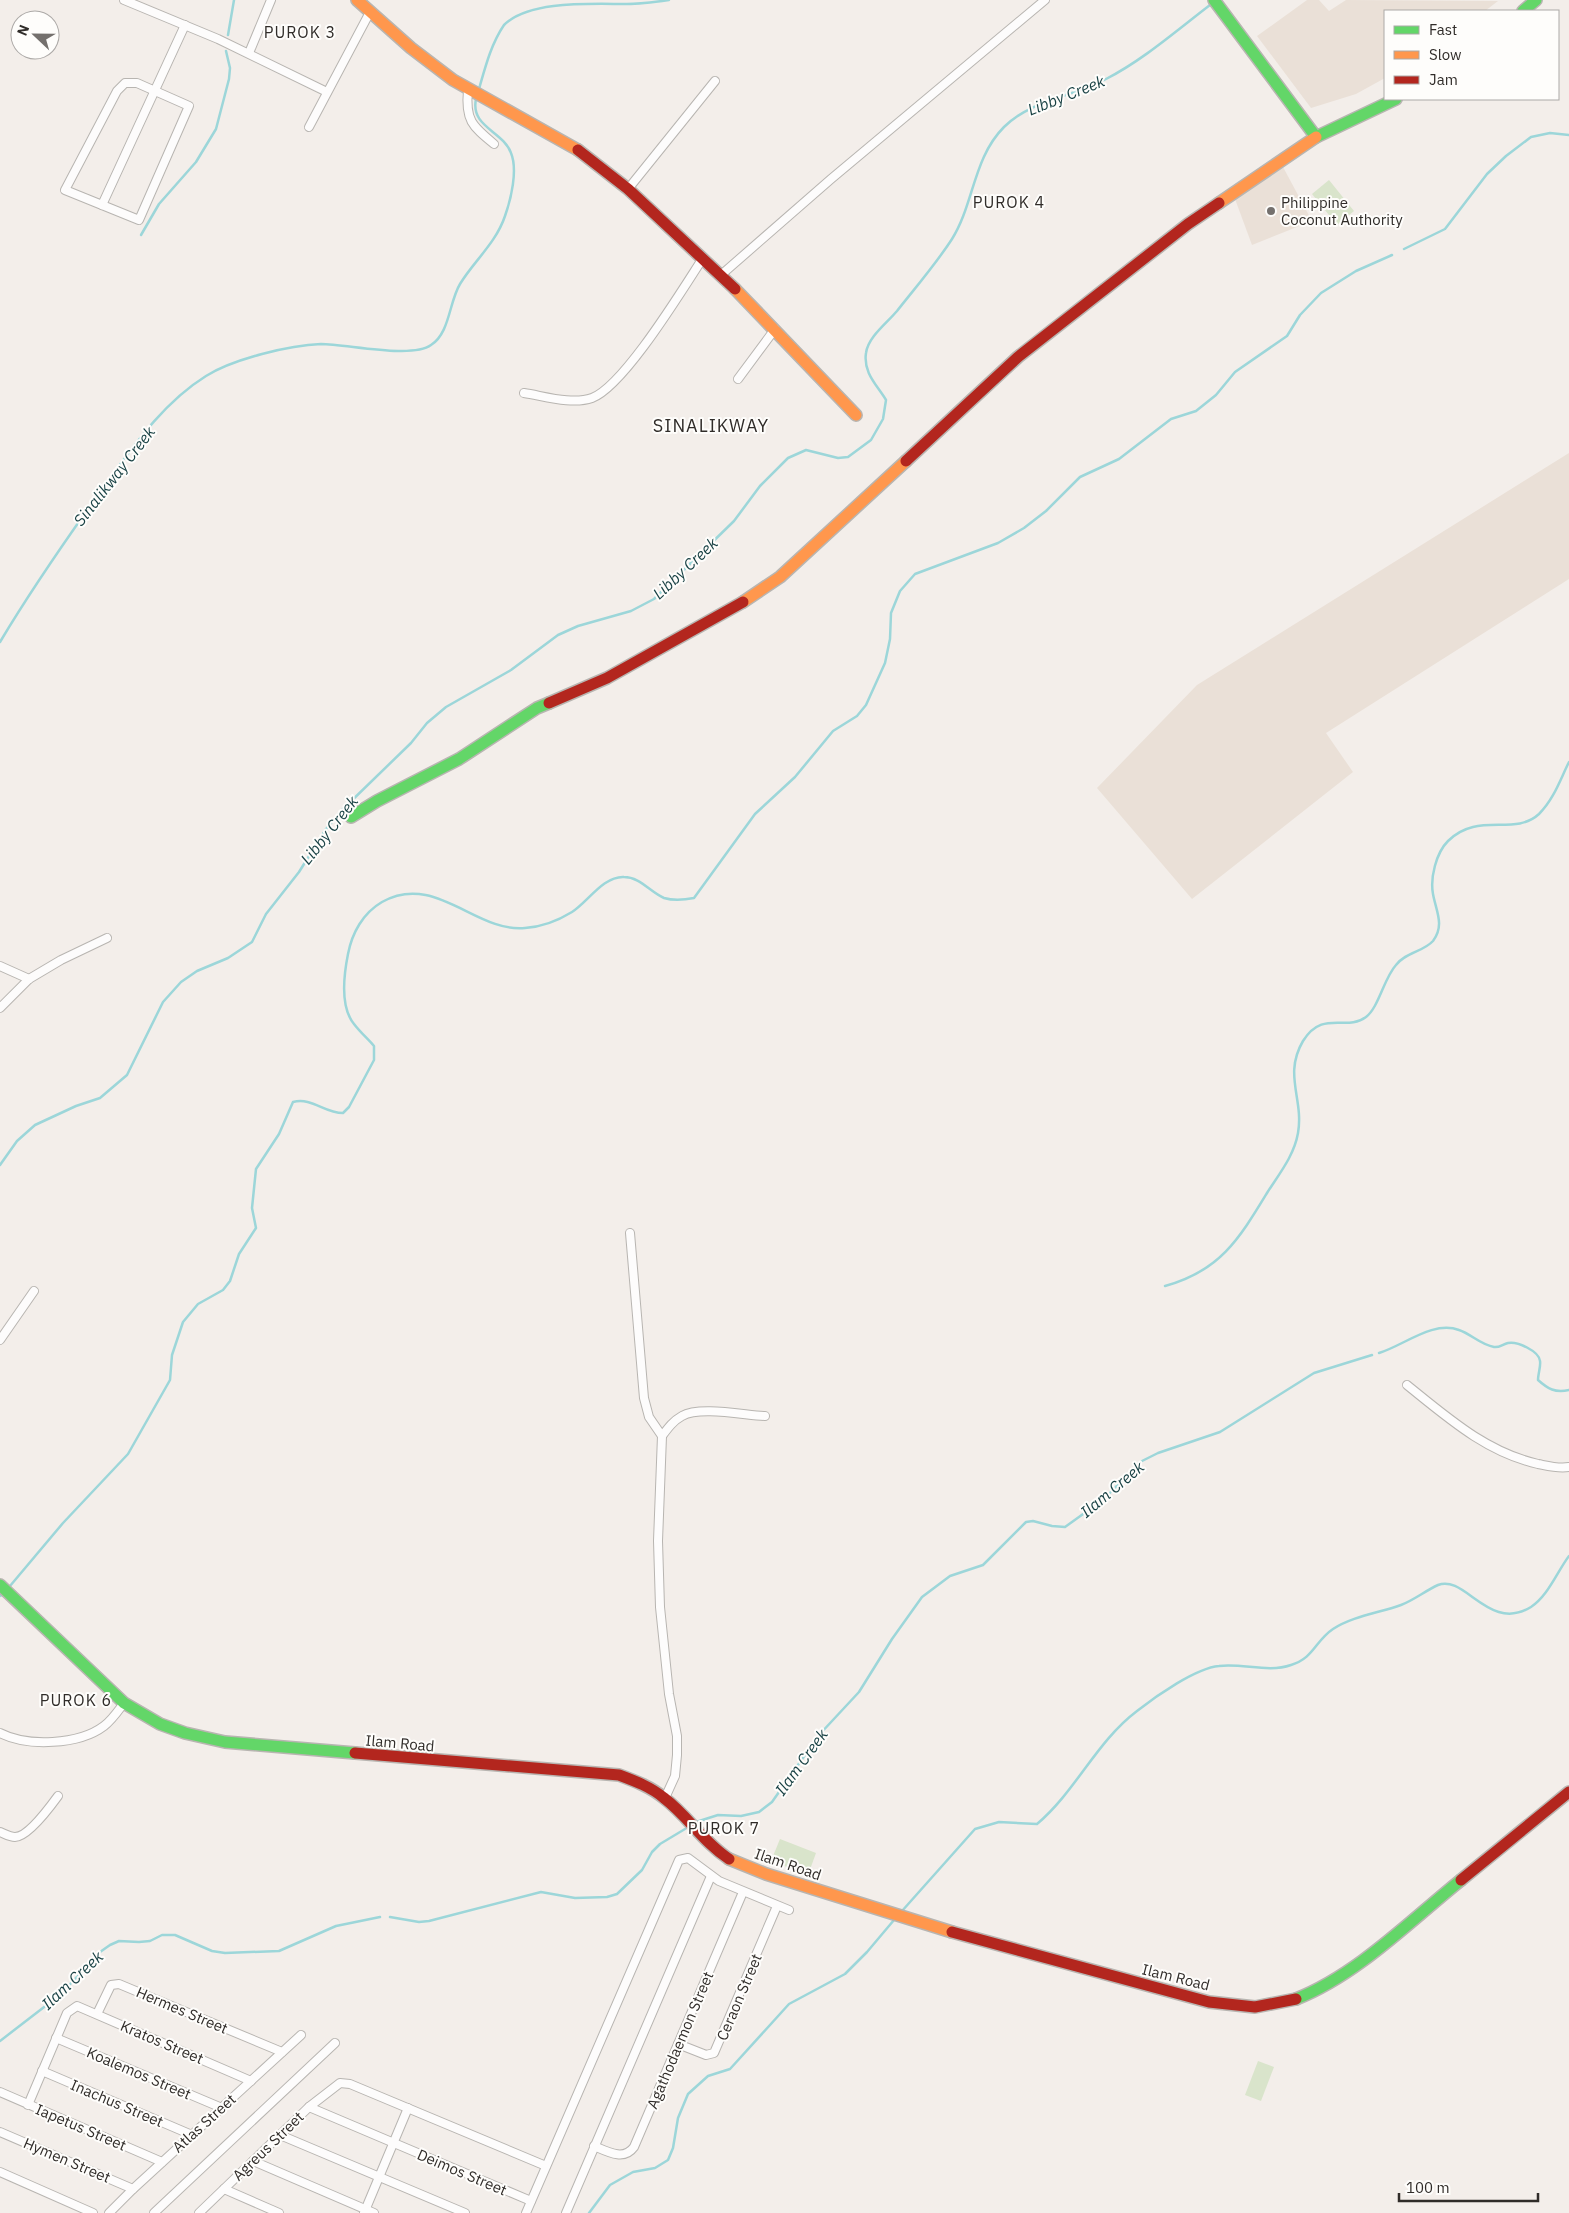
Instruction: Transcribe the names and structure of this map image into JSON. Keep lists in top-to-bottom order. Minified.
{"streets":{"street":["Ilam Road","Ceraon Street","Hermes Street","Agathodaemon Street","Kratos Street","Koalemos Street","Inachus Street","Atlas Street","Iapetus Street","Agreus Street","Hymen Street","Deimos Street"]},"crossings":[["Ceraon Street","Agathodaemon Street"],["Hermes Street","Kratos Street"],["Hermes Street","Atlas Street"],["Kratos Street","Koalemos Street"],["Kratos Street","Atlas Street"],["Koalemos Street","Atlas Street"],["Inachus Street","Atlas Street"],["Atlas Street","Iapetus Street"],["Atlas Street","Hymen Street"],["Agreus Street","Deimos Street"]],"districts":["PUROK 3","PUROK 4","SINALIKWAY","PUROK 6","PUROK 7"],"water":["Libby Creek","Sinalikway Creek","Ilam Creek"],"places":["Philippine Coconut Authority"],"legend":["Fast","Slow","Jam"],"scale_bar":"100 m","north":"left"}
